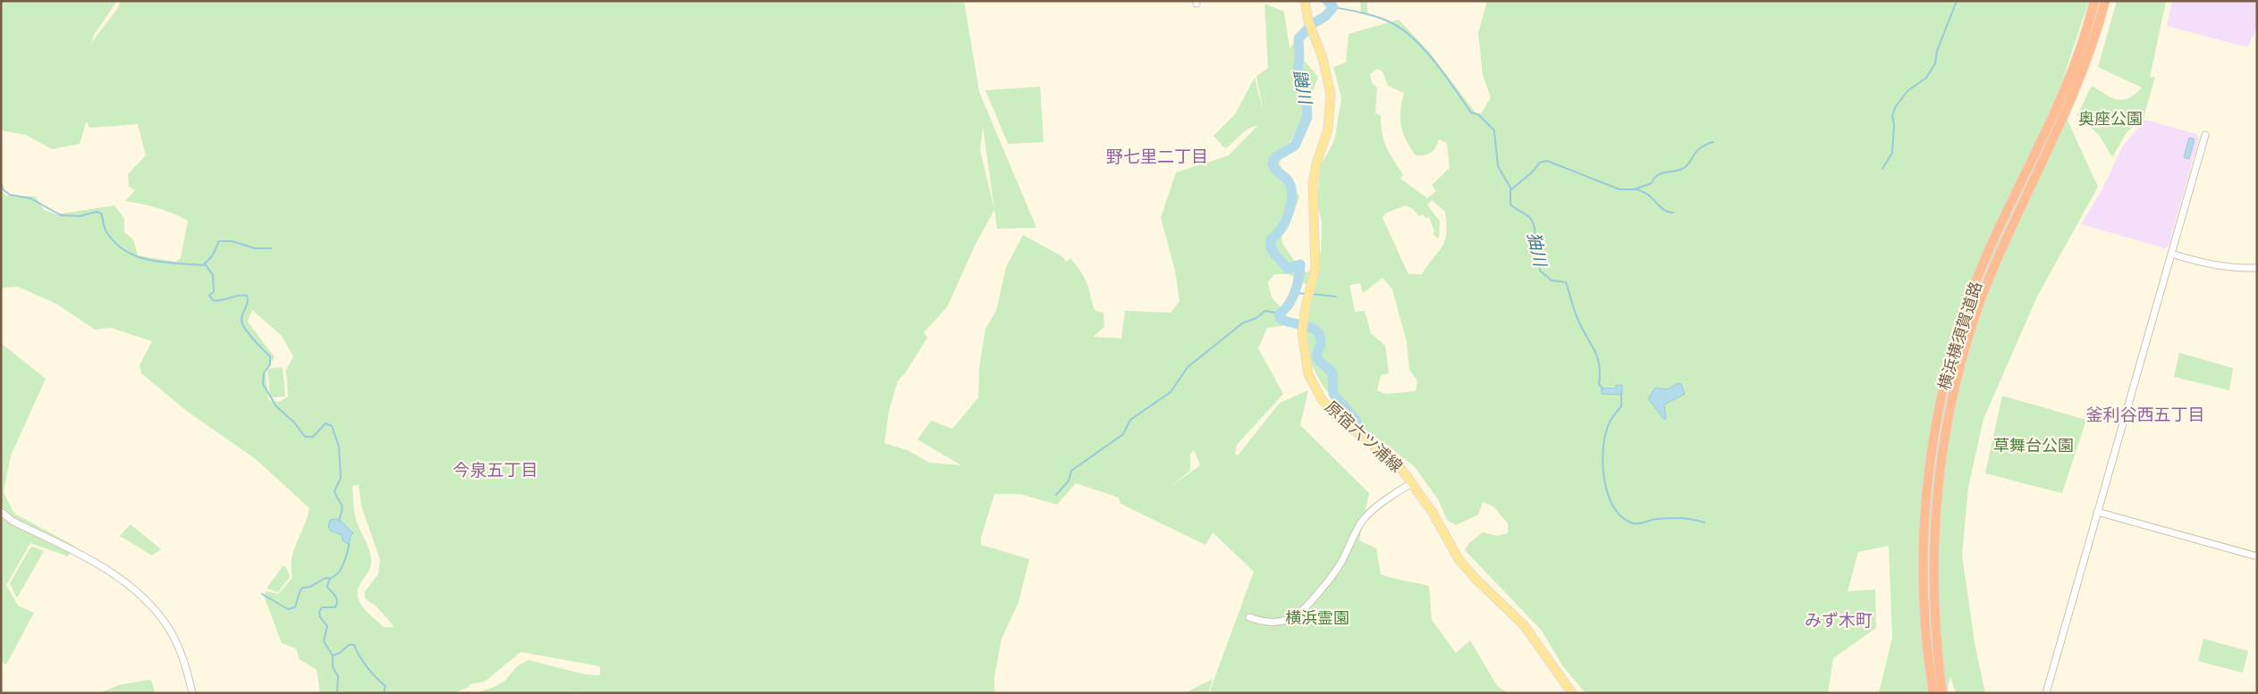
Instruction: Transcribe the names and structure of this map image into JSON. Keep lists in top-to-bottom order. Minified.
{"streets":{"highway":["横浜横須賀道路"],"main road":["原宿六ツ浦線"]},"districts":["野七里二丁目","釜利谷西五丁目","今泉五丁目","みず木町"],"water":["鼬川","㹨川"],"parks":["奥座公園","草舞台公園","横浜霊園"]}
